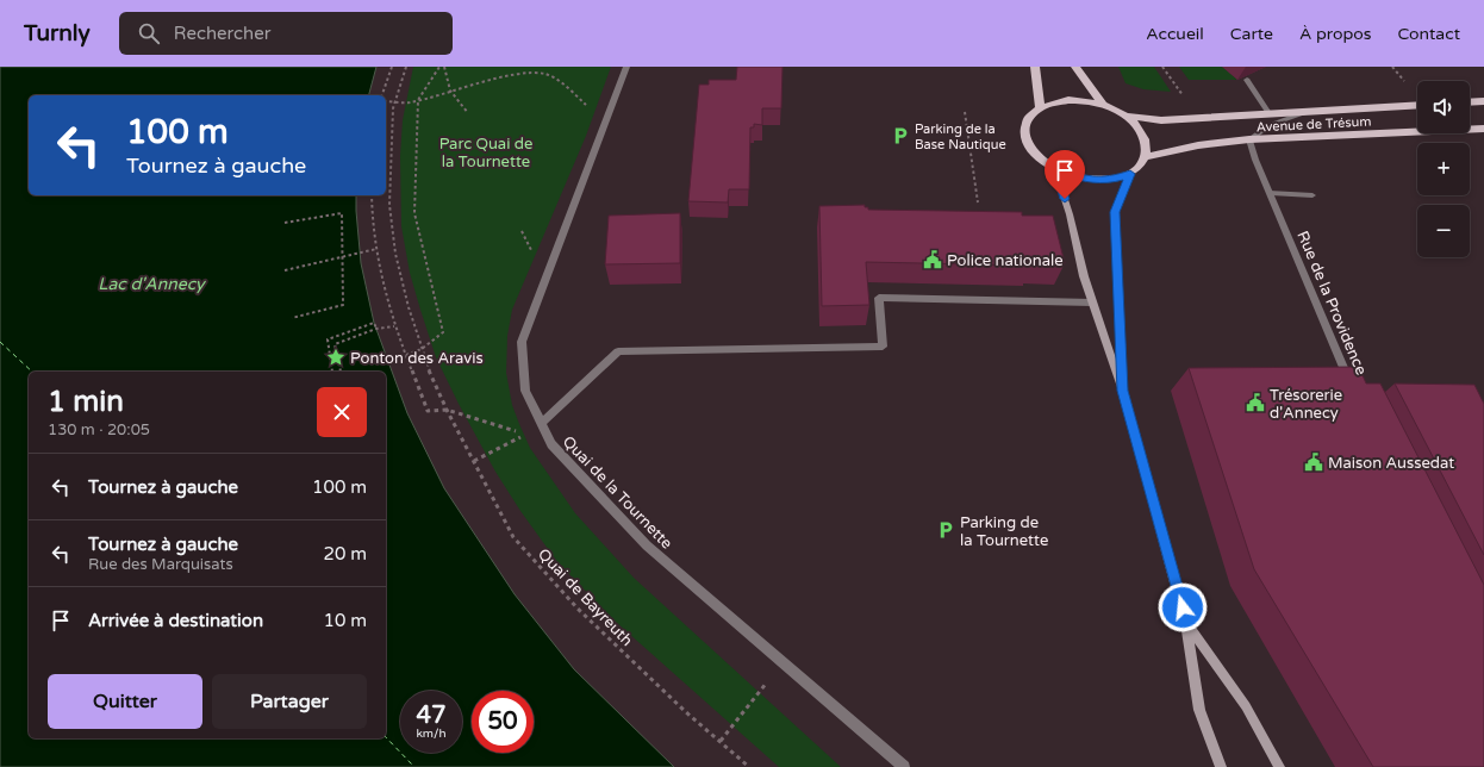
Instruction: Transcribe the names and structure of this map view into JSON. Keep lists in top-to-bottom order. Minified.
{"streets":{"main road":["Avenue de Trésum"],"street":["Rue de la Providence","Quai de la Tournette"],"path":["Quai de Bayreuth"]},"crossings":[["Avenue de Trésum","Rue de la Providence"]],"water":["Lac d'Annecy"],"parks":["Parc Quai de la Tournette"],"places":{"parking":["Parking de la Base Nautique","Parking de la Tournette"],"public building":["Police nationale","Trésorerie d'Annecy","Maison Aussedat"],"place":["Ponton des Aravis"]},"page":{"header":"Turnly","search":"Rechercher","nav":["Accueil","Carte","À propos","Contact"],"map_buttons":["+","−"],"turn":["100 m","Tournez à gauche"],"heading":["1 min","130 m · 20:05"],"list":[{"name":"Tournez à gauche","value":"100 m"},{"name":"Tournez à gauche","note":"Rue des Marquisats","value":"20 m"},{"name":"Arrivée à destination","value":"10 m"}],"buttons":["Quitter","Partager"],"speed":"47 km/h","limit":"50"}}
